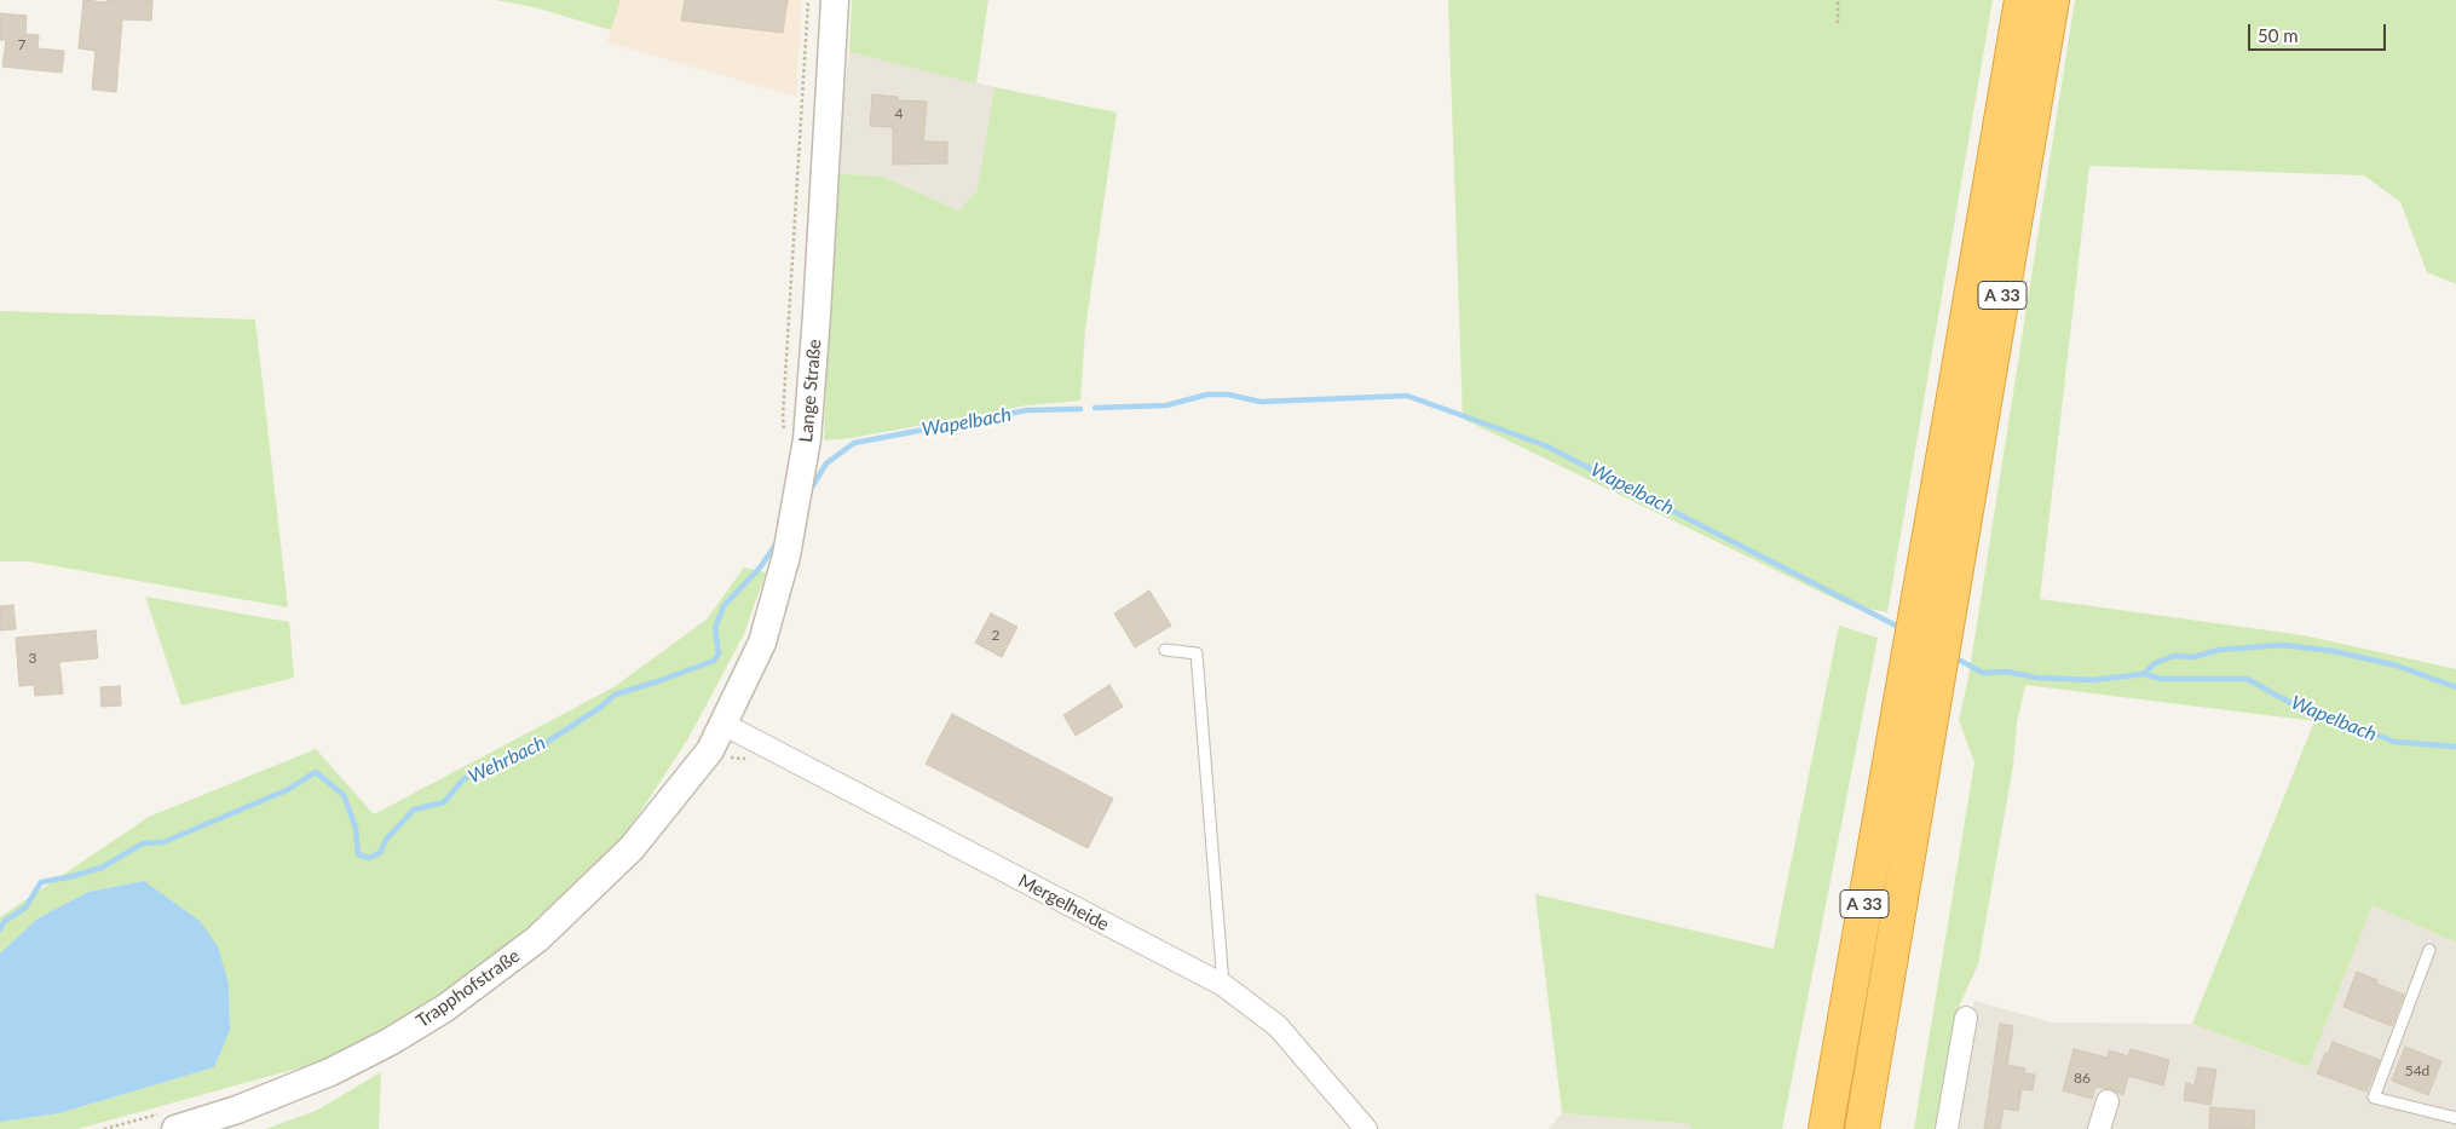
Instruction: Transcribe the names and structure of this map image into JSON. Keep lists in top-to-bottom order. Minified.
{"streets":{"highway":["A 33"],"street":["Lange Straße","Mergelheide","Trapphofstraße"]},"crossings":[["Lange Straße","Mergelheide"],["Lange Straße","Trapphofstraße"]],"water":["Wapelbach","Wehrbach"],"house_numbers":["7","4","2","3","54d","86"],"scale_bar":"50 m"}
